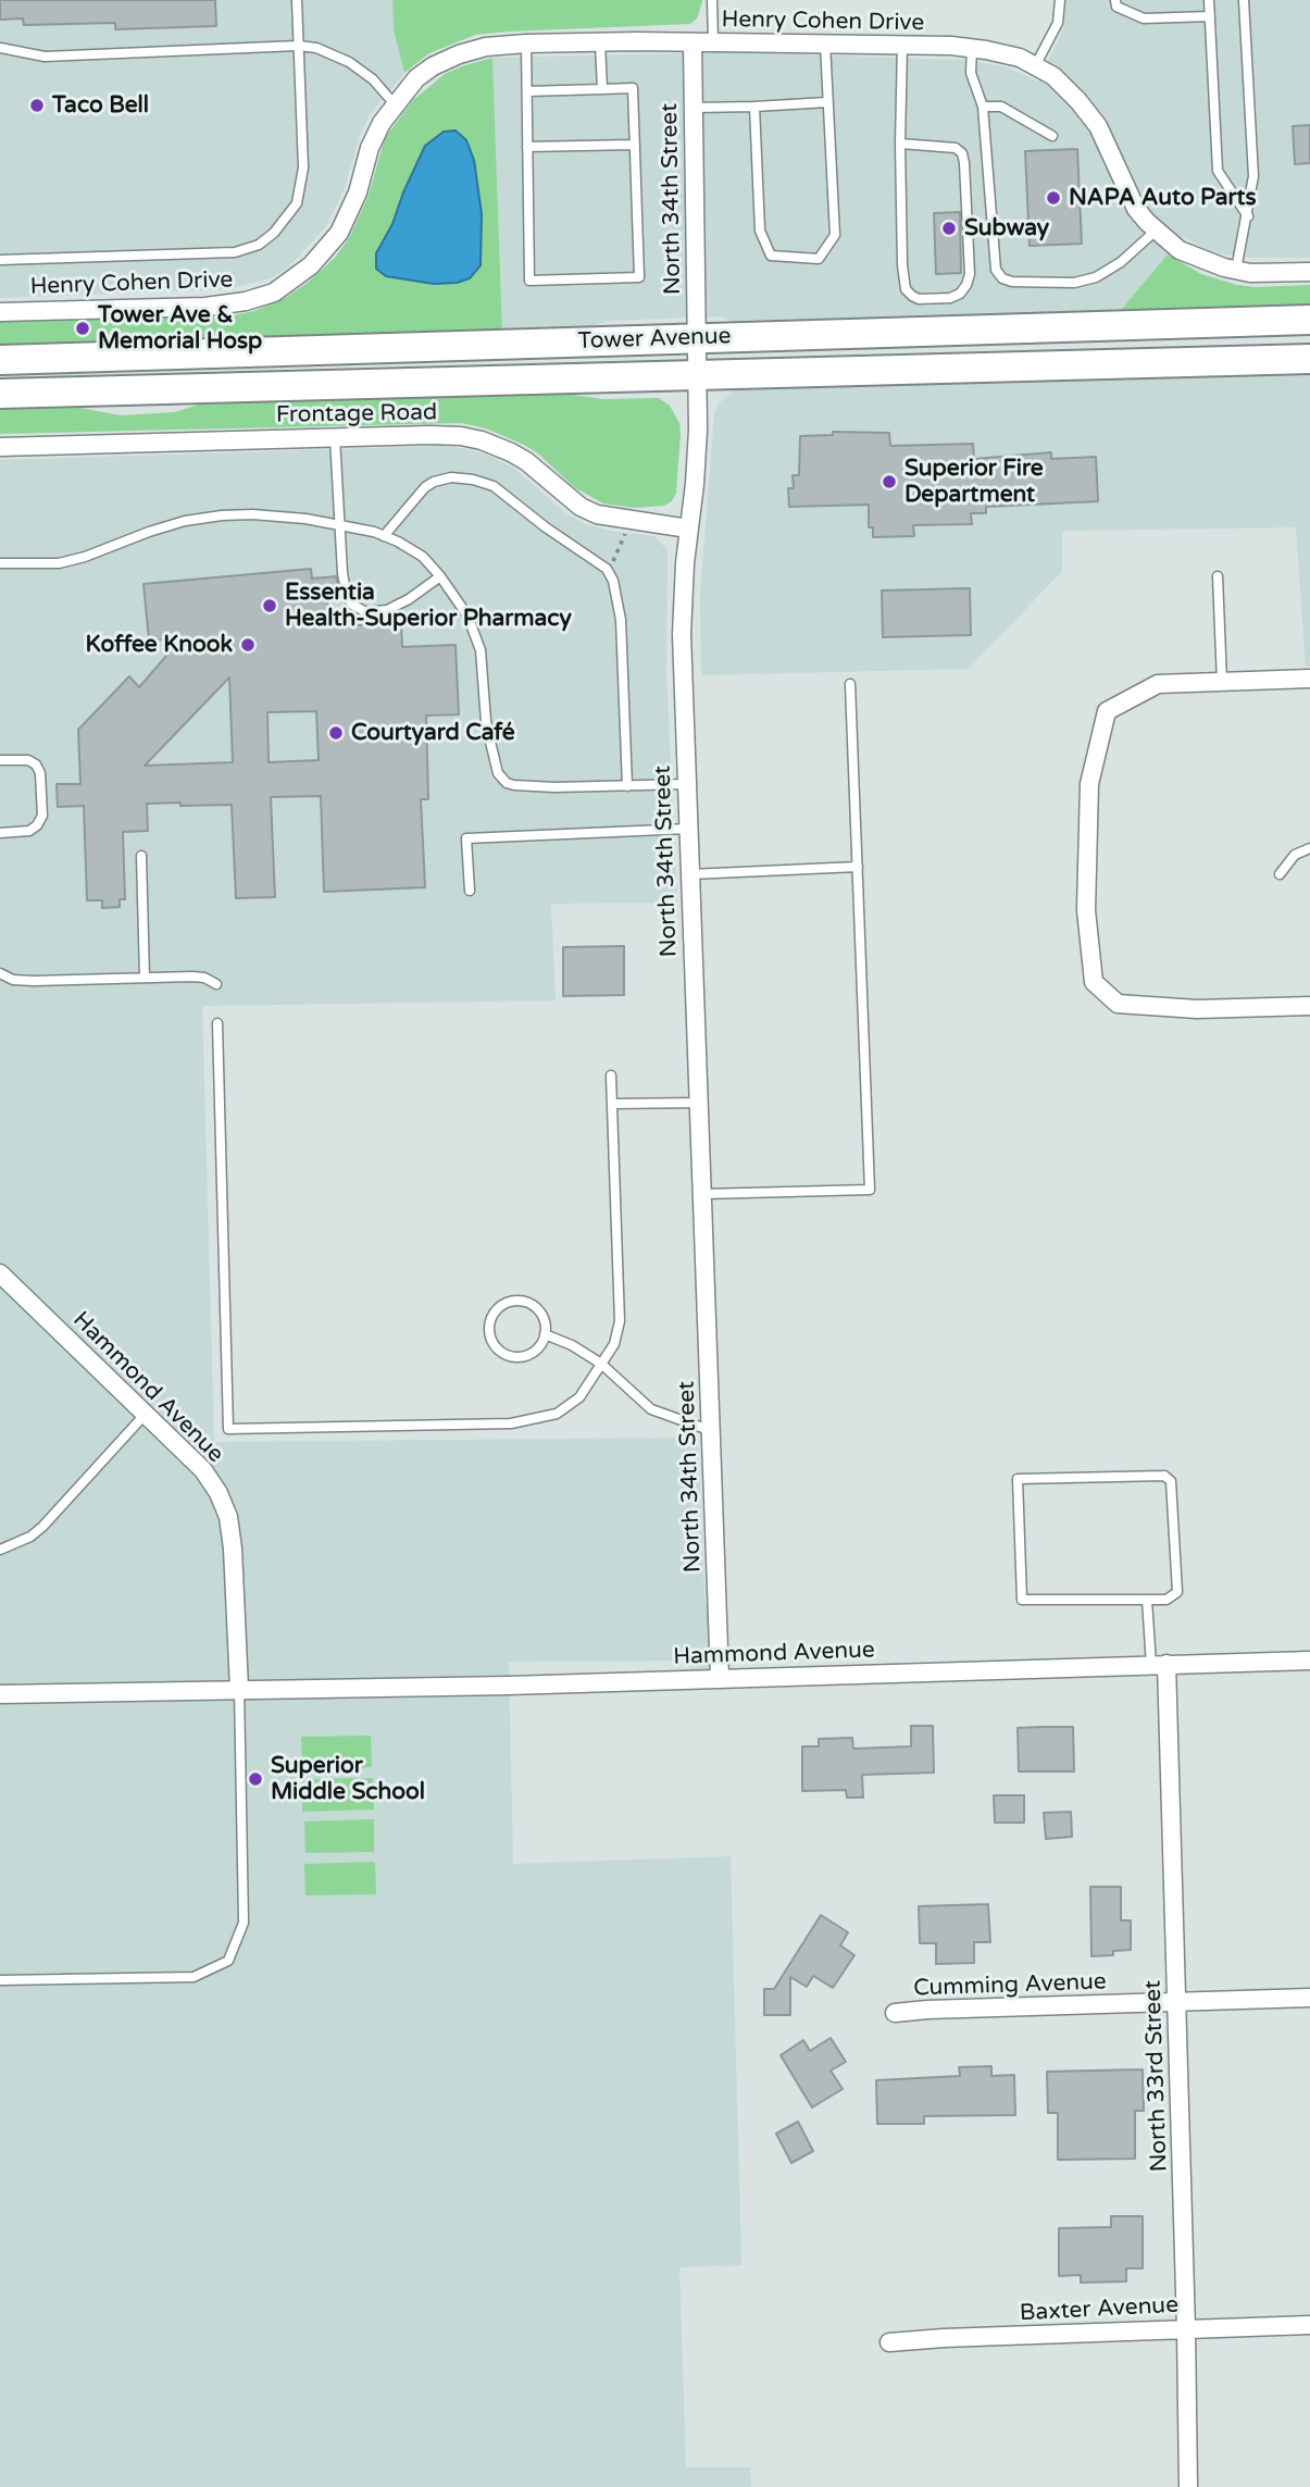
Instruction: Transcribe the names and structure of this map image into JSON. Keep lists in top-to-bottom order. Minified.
{"streets":{"main road":["Tower Avenue"],"street":["Henry Cohen Drive","North 34th Street","Frontage Road","Hammond Avenue","Cumming Avenue","North 33rd Street","Baxter Avenue"]},"crossings":[["Henry Cohen Drive","North 34th Street"],["North 34th Street","Tower Avenue"],["North 34th Street","Frontage Road"],["North 34th Street","Hammond Avenue"],["Hammond Avenue","North 33rd Street"],["Cumming Avenue","North 33rd Street"],["North 33rd Street","Baxter Avenue"]],"places":["Taco Bell","NAPA Auto Parts","Subway","Tower Ave & Memorial Hosp","Superior Fire Department","Essentia Health-Superior Pharmacy","Koffee Knook","Courtyard Café","Superior Middle School"]}
